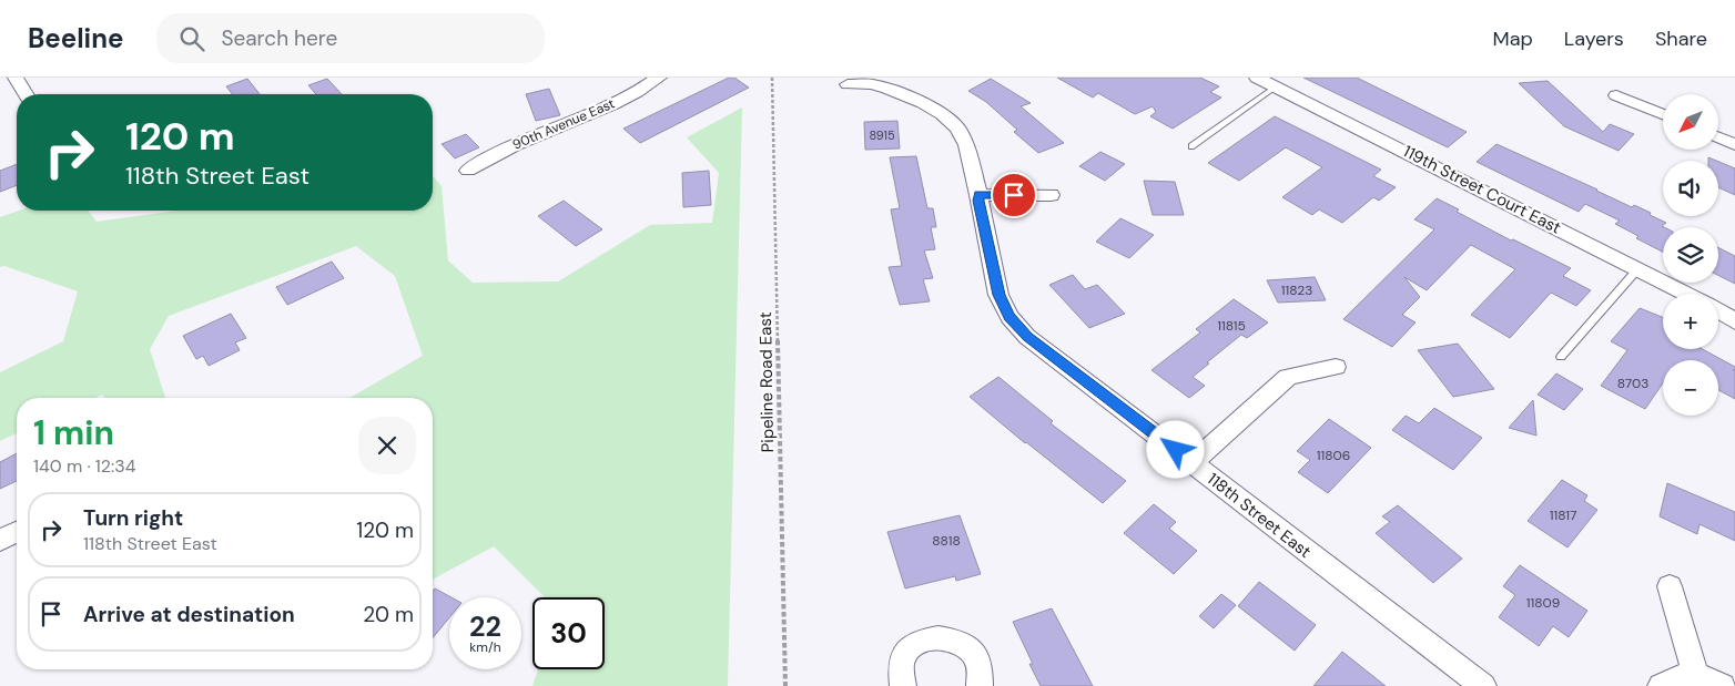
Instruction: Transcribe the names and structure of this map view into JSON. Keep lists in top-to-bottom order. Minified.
{"streets":{"street":["90th Avenue East","119th Street Court East","118th Street East"],"path":["Pipeline Road East"]},"house_numbers":["8915","11823","11815","8703","11806","11817","8818","11809"],"north":"bottom left","page":{"header":"Beeline","search":"Search here","nav":["Map","Layers","Share"],"map_buttons":["+","−"],"turn":["120 m","118th Street East"],"heading":["1 min","140 m · 12:34"],"list":[{"name":"Turn right","note":"118th Street East","value":"120 m"},{"name":"Arrive at destination","value":"20 m"}],"speed":"22 km/h","limit":"30"}}
